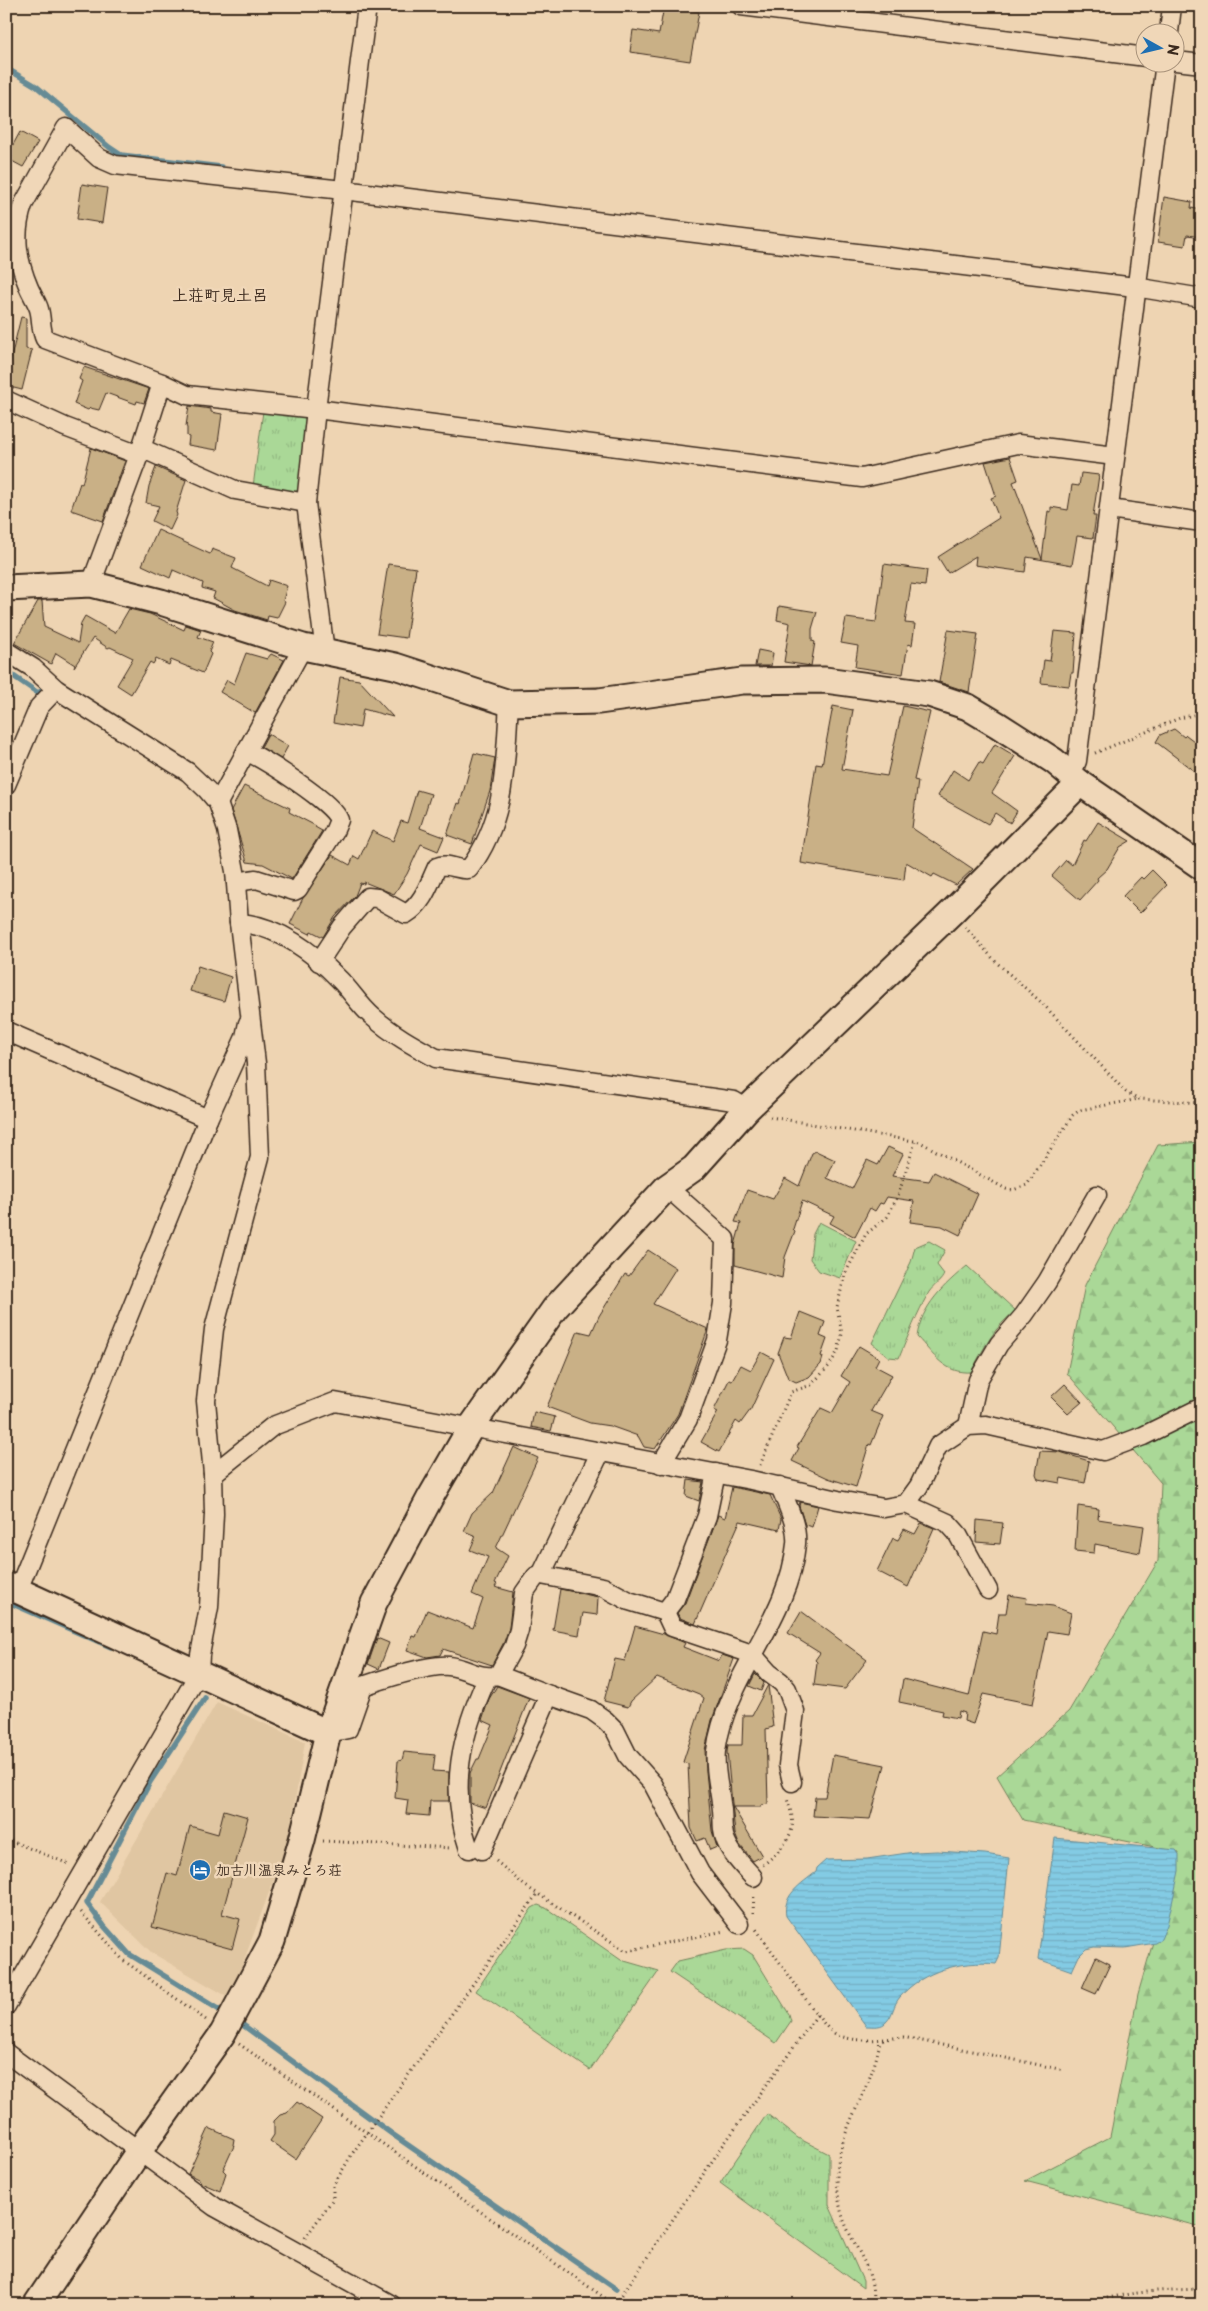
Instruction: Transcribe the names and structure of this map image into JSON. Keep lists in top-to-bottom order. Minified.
{"districts":["上荘町見土呂"],"places":{"hotel":["加古川温泉みとろ荘"]},"north":"right"}
